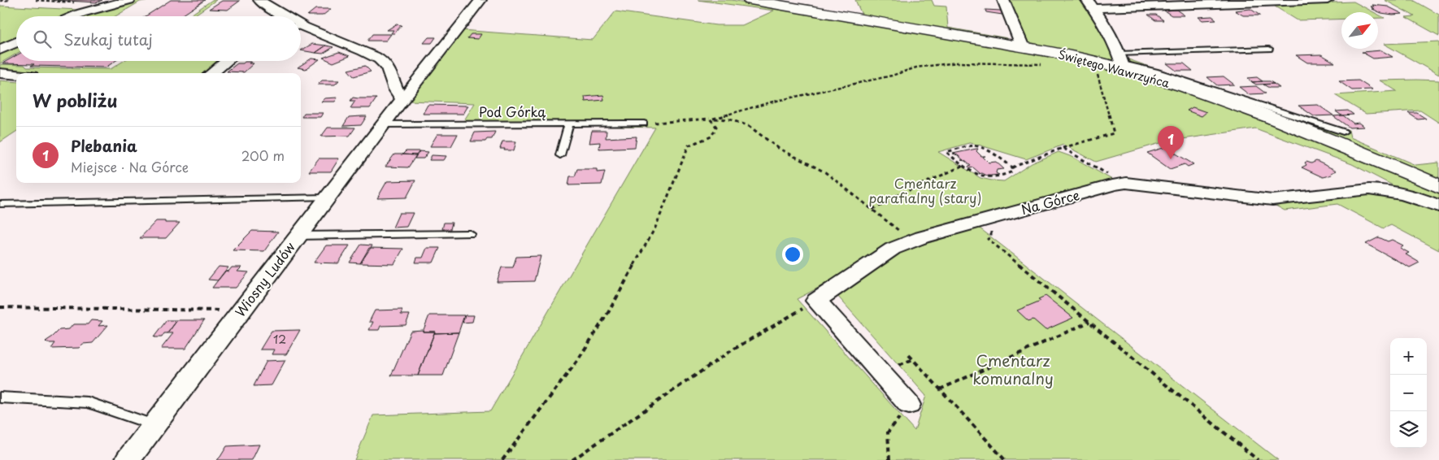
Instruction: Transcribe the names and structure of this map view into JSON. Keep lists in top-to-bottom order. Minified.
{"streets":{"street":["Świętego Wawrzyńca","Na Górce","Wiosny Ludów"],"lane":["Pod Górką"]},"crossings":[["Pod Górką","Wiosny Ludów"]],"parks":["Cmentarz parafialny (stary)","Cmentarz komunalny"],"house_numbers":["12"],"north":"top right","page":{"search":"Szukaj tutaj","heading":"W pobliżu","pins":"1","list":[{"mark":"1","name":"Plebania","note":"Miejsce · Na Górce","value":"200 m"}],"map_buttons":["+","−"]}}
